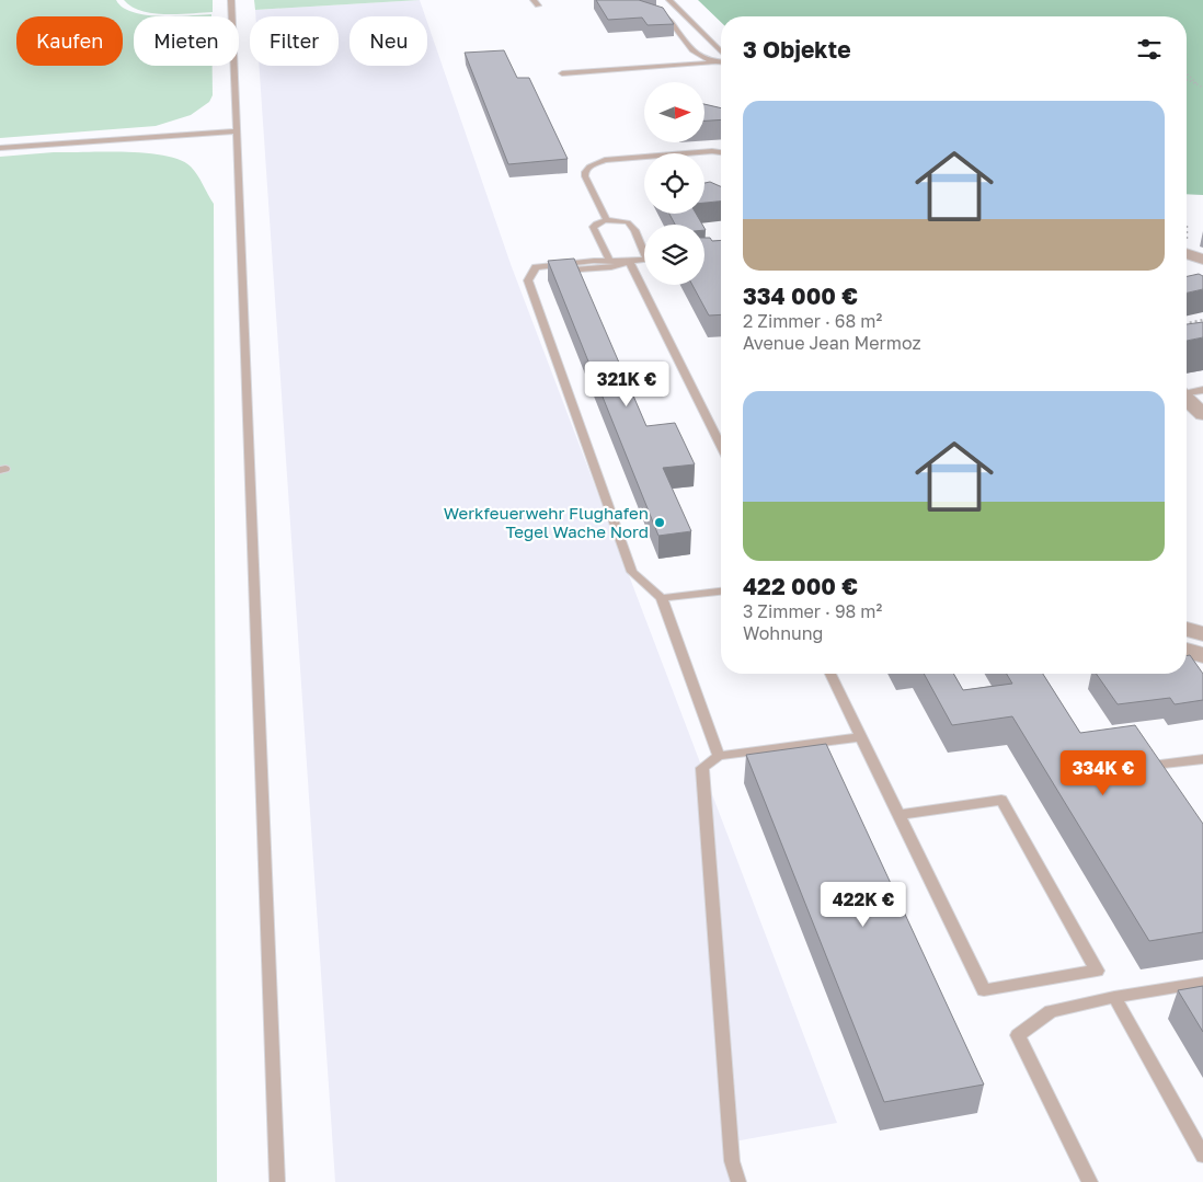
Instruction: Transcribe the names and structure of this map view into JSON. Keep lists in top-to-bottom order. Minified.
{"places":["Werkfeuerwehr Flughafen Tegel Wache Nord"],"north":"right","page":{"chip":["Kaufen","Mieten","Filter","Neu"],"heading":"3 Objekte","list":[{"name":"334 000 €","note":"2 Zimmer · 68 m² · Avenue Jean Mermoz"},{"name":"422 000 €","note":"3 Zimmer · 98 m² · Wohnung"}],"price":["321K €","334K €","422K €"]}}
